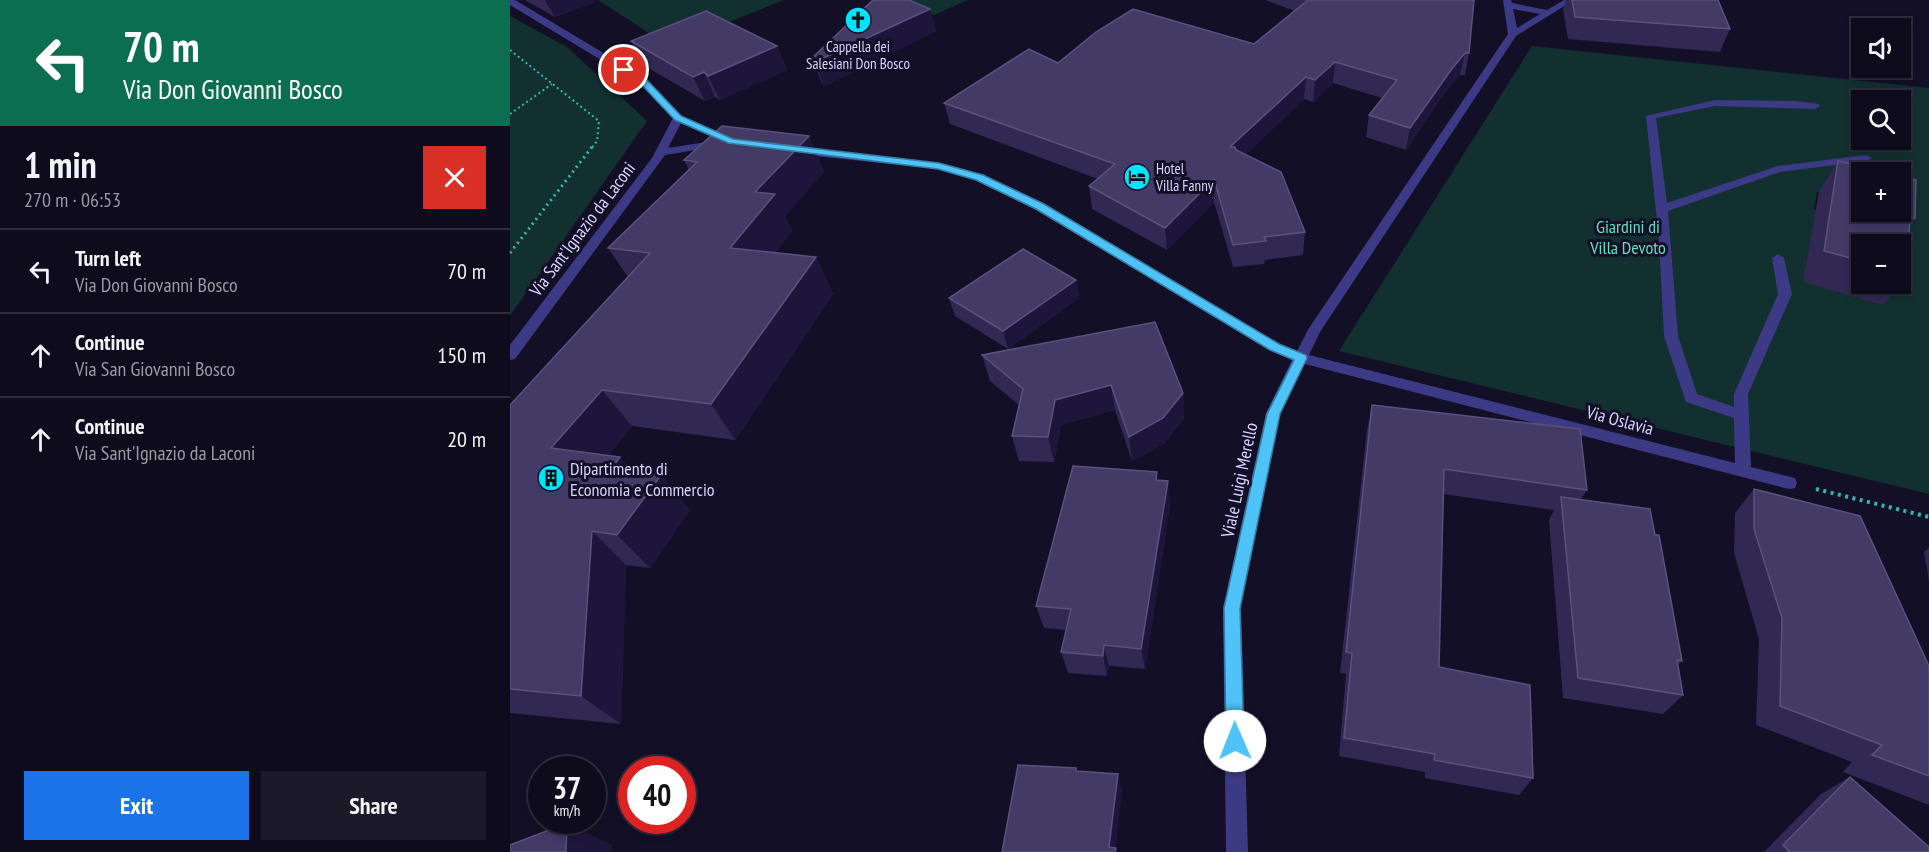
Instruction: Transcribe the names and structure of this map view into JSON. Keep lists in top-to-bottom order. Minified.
{"streets":{"street":["Via Sant'Ignazio da Laconi","Via Oslavia","Viale Luigi Merello"]},"crossings":[["Via Oslavia","Viale Luigi Merello"]],"parks":["Giardini di Villa Devoto"],"places":{"church":["Cappella dei Salesiani Don Bosco"],"hotel":["Hotel Villa Fanny"],"building":["Dipartimento di Economia e Commercio"]},"page":{"turn":["70 m","Via Don Giovanni Bosco"],"map_buttons":["+","−"],"heading":["1 min","270 m · 06:53"],"list":[{"name":"Turn left","note":"Via Don Giovanni Bosco","value":"70 m"},{"name":"Continue","note":"Via San Giovanni Bosco","value":"150 m"},{"name":"Continue","note":"Via Sant'Ignazio da Laconi","value":"20 m"}],"speed":"37 km/h","limit":"40","buttons":["Exit","Share"]}}
